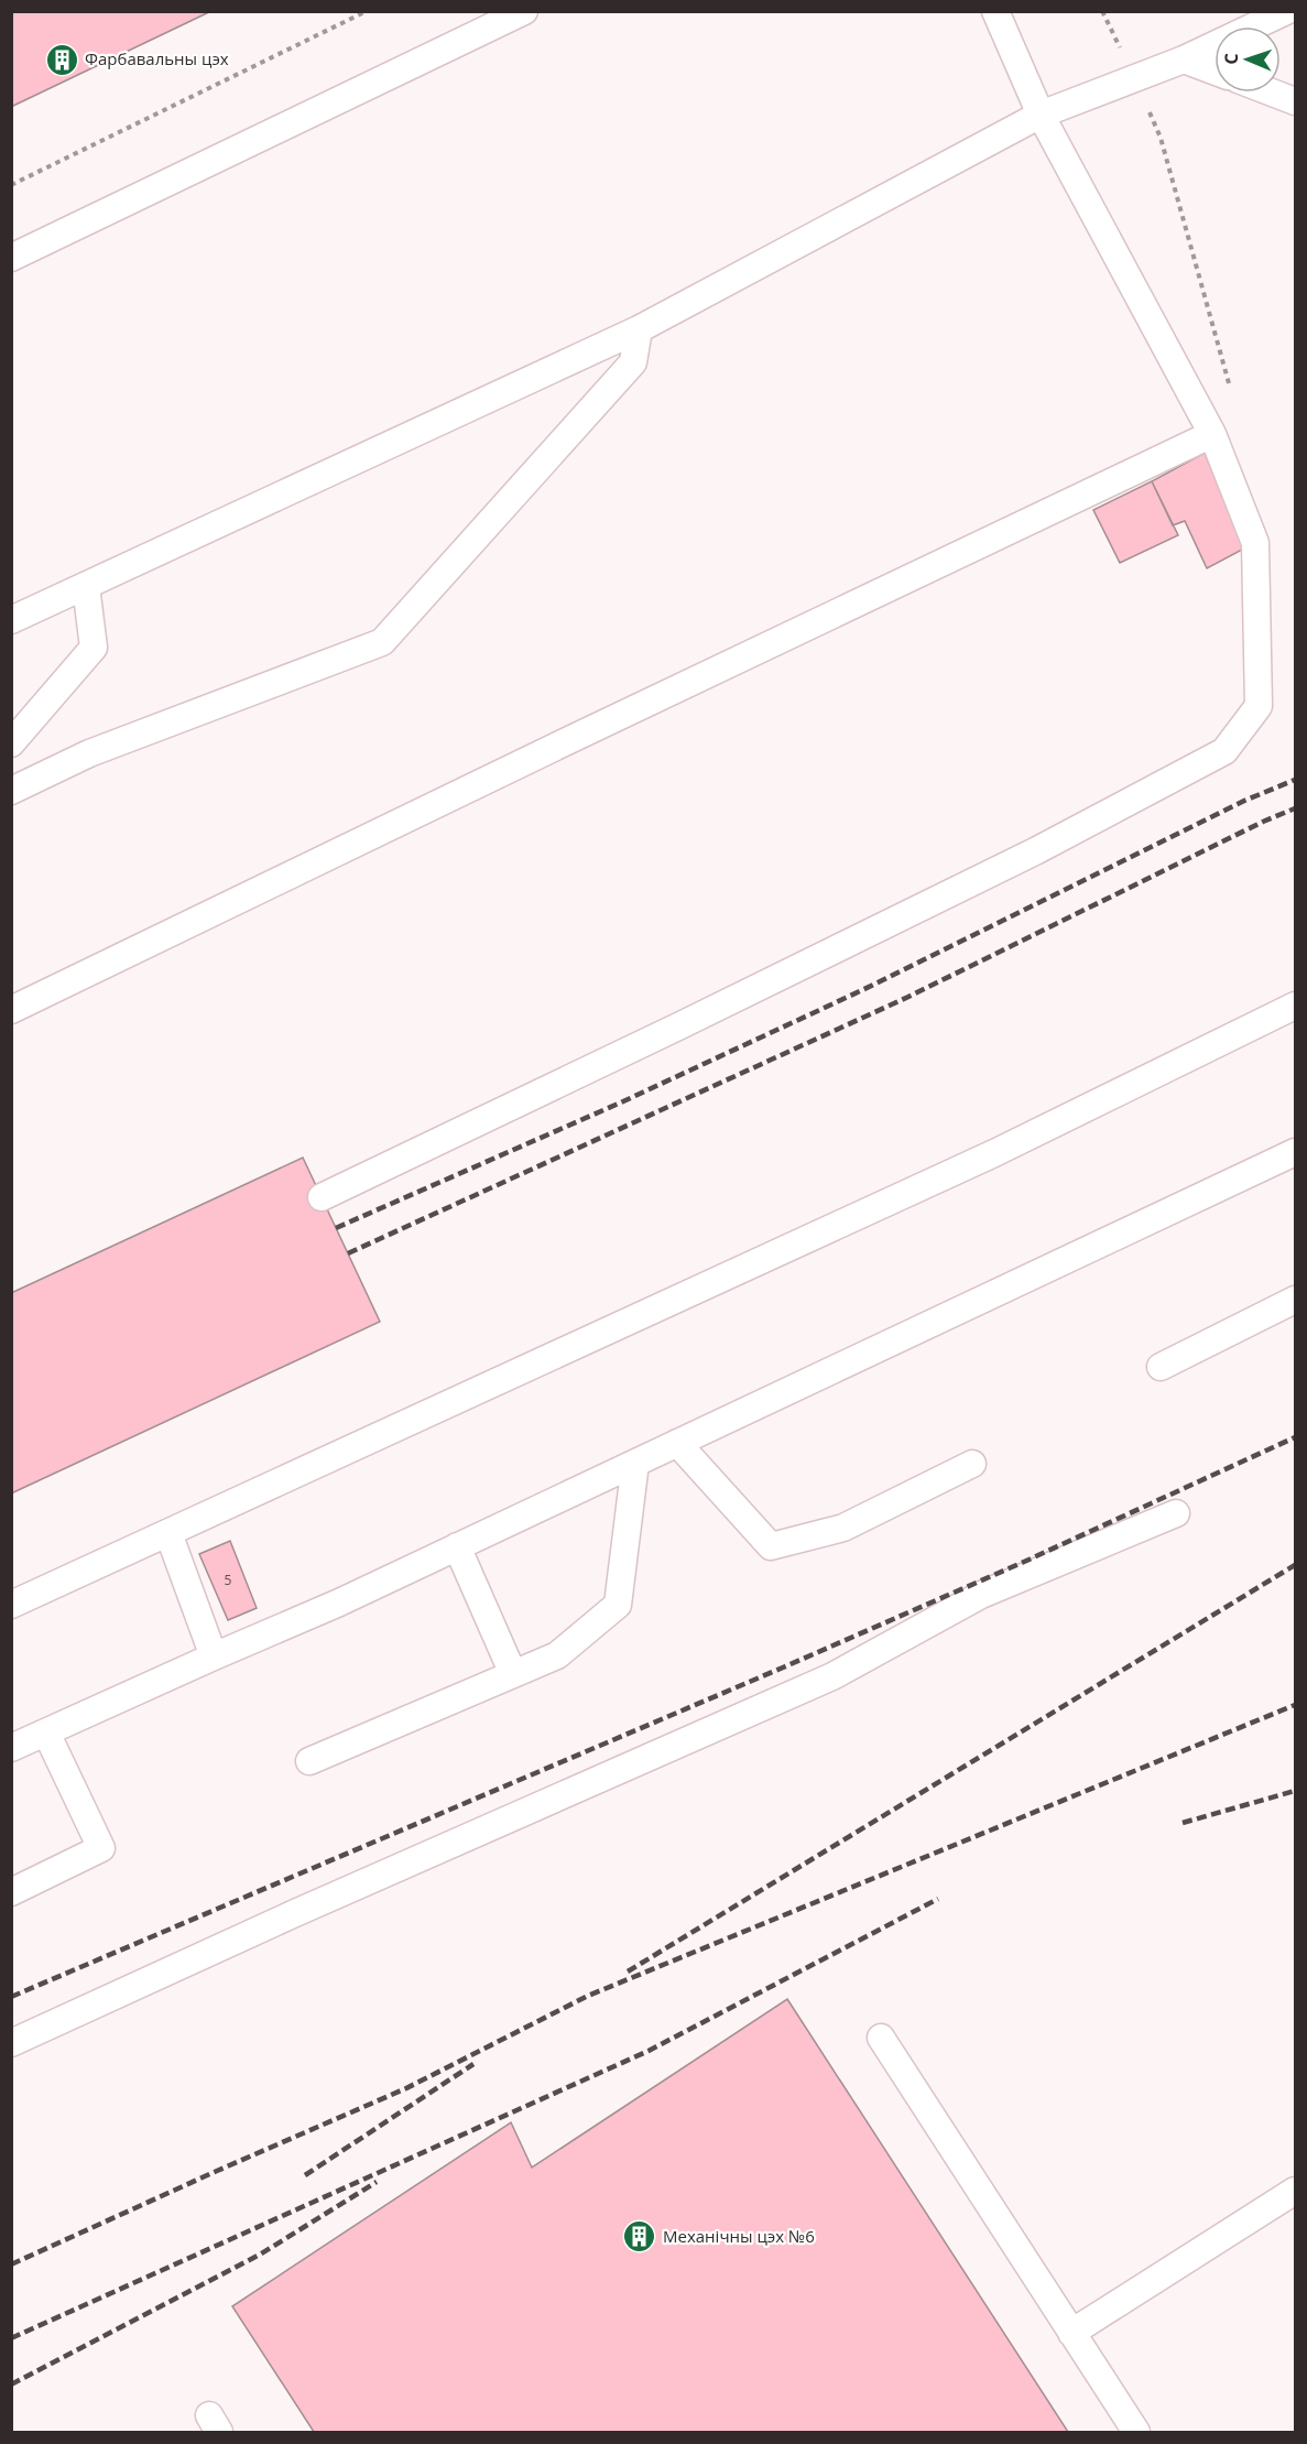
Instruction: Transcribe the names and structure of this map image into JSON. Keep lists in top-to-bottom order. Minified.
{"places":{"building":["Фарбавальны цэх","Механічны цэх №6"]},"house_numbers":["5"],"north":"left"}
